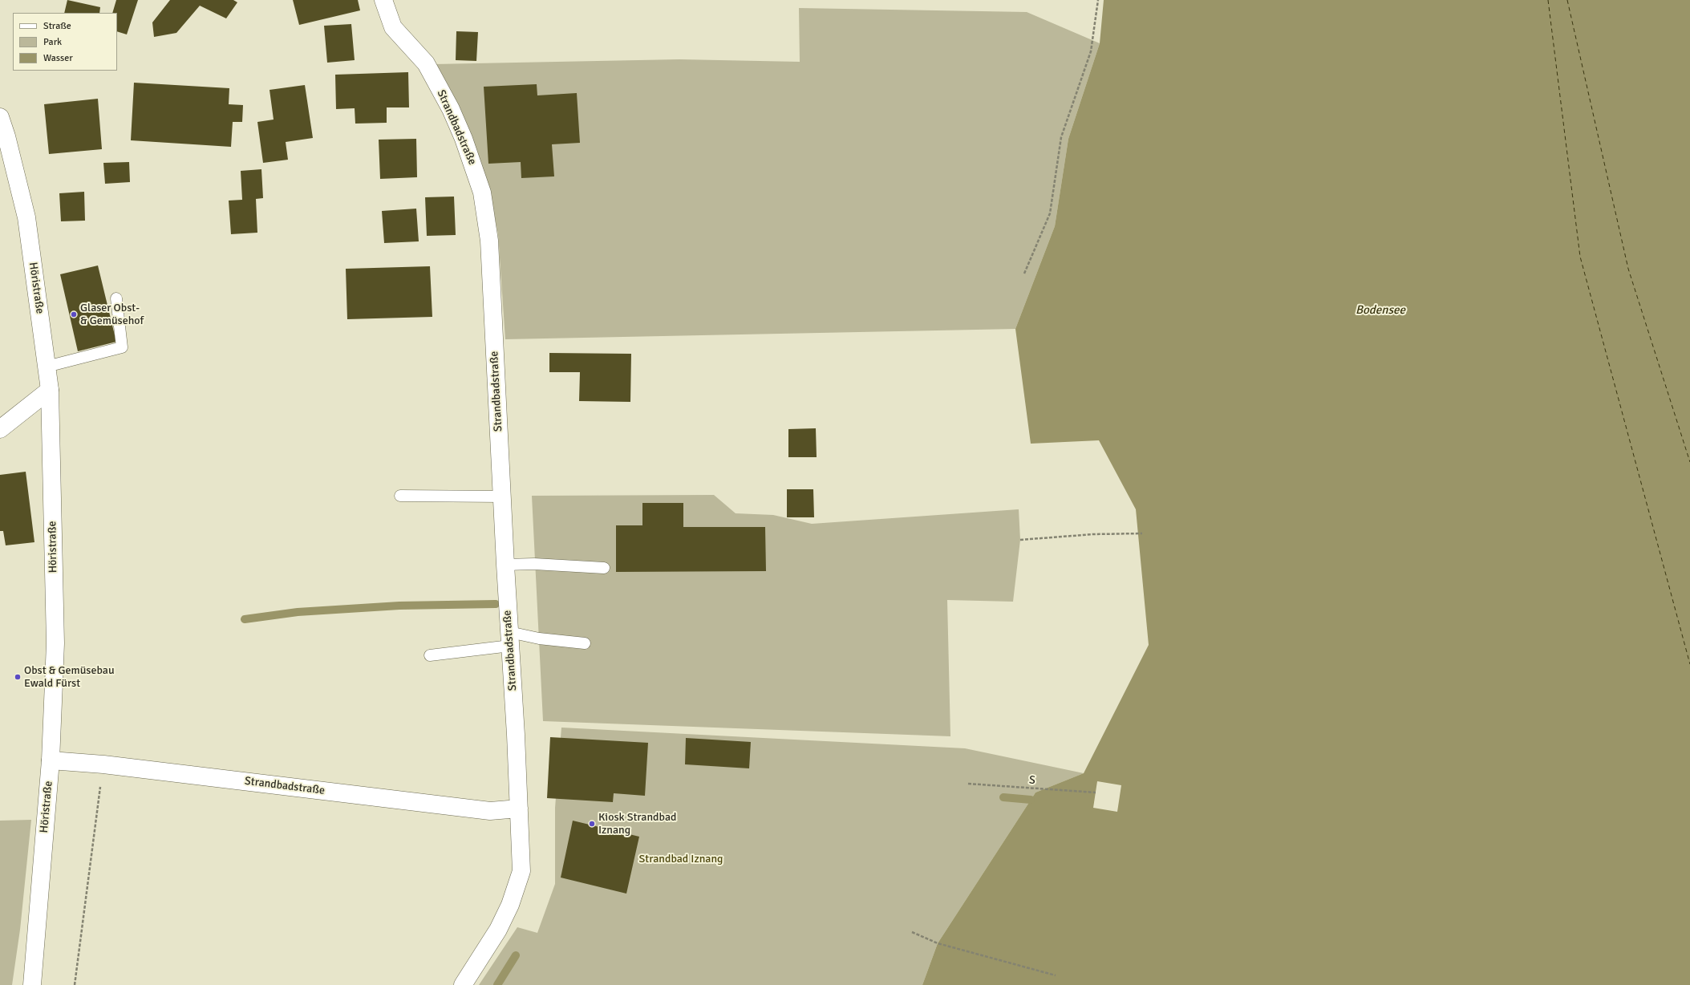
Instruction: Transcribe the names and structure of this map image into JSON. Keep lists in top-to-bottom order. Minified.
{"streets":{"street":["Strandbadstraße","Höristraße"],"path":["S"]},"crossings":[["Strandbadstraße","Höristraße"]],"water":["Bodensee"],"parks":["Strandbad Iznang"],"places":["Glaser Obst- & Gemüsehof","Obst & Gemüsebau Ewald Fürst","Kiosk Strandbad Iznang"],"legend":["Straße","Park","Wasser"]}
